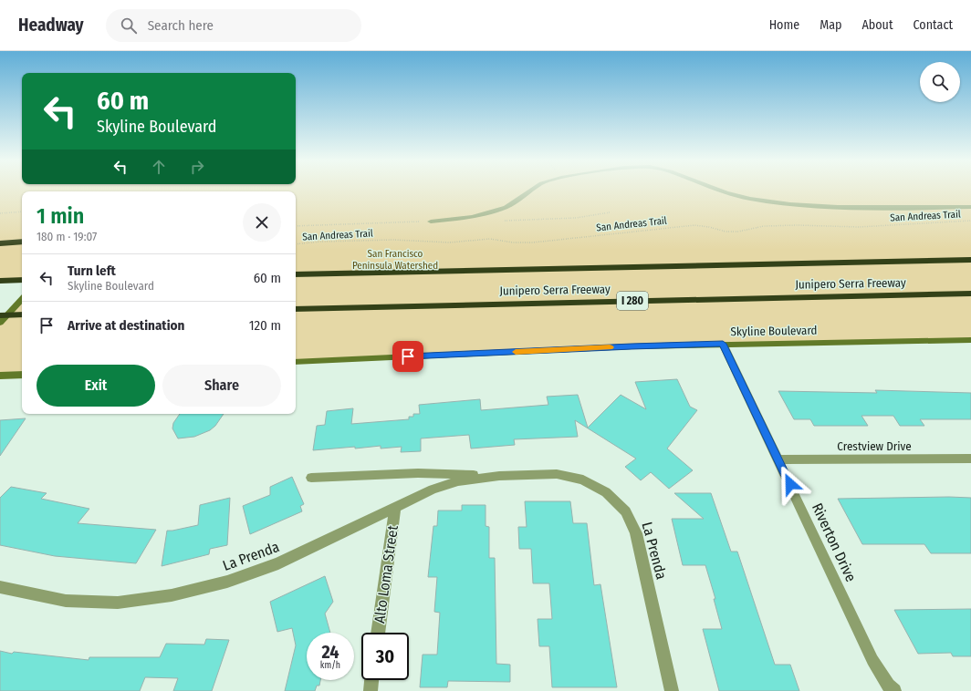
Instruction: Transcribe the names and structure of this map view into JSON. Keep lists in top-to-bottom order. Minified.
{"streets":{"highway":["Junipero Serra Freeway","I 280"],"main road":["Skyline Boulevard"],"street":["Crestview Drive","Riverton Drive","La Prenda","Alto Loma Street"],"path":["San Andreas Trail"]},"crossings":[["Skyline Boulevard","Riverton Drive"],["Crestview Drive","Riverton Drive"],["La Prenda","Alto Loma Street"]],"parks":["San Francisco Peninsula Watershed"],"page":{"header":"Headway","search":"Search here","nav":["Home","Map","About","Contact"],"turn":["60 m","Skyline Boulevard"],"heading":["1 min","180 m · 19:07"],"list":[{"name":"Turn left","note":"Skyline Boulevard","value":"60 m"},{"name":"Arrive at destination","value":"120 m"}],"buttons":["Exit","Share"],"speed":"24 km/h","limit":"30"}}
